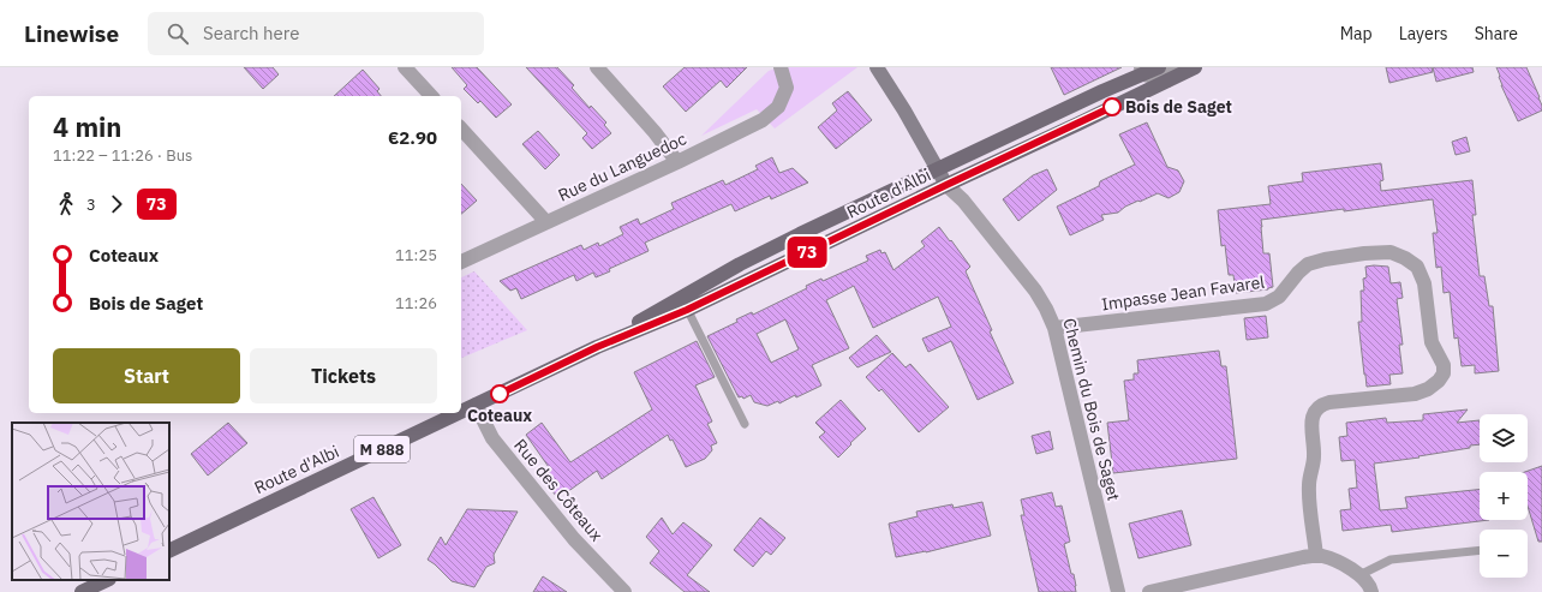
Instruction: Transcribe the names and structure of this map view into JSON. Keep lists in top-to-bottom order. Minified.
{"streets":{"main road":["Route d'Albi","M 888"],"street":["Rue du Languedoc","Impasse Jean Favarel","Chemin du Bois de Saget","Rue des Côteaux"]},"crossings":[["Route d'Albi","Chemin du Bois de Saget"],["Route d'Albi","Rue des Côteaux"],["Impasse Jean Favarel","Chemin du Bois de Saget"]],"places":["Bois de Saget","Coteaux"],"lines":["bus line 73"],"page":{"header":"Linewise","search":"Search here","nav":["Map","Layers","Share"],"on_map":"73","heading":["4 min","11:22 – 11:26 · Bus","€2.90"],"legs":["3","73"],"list":[{"name":"Coteaux","value":"11:25"},{"name":"Bois de Saget","value":"11:26"}],"buttons":["Start","Tickets"],"map_buttons":["+","−"]}}
